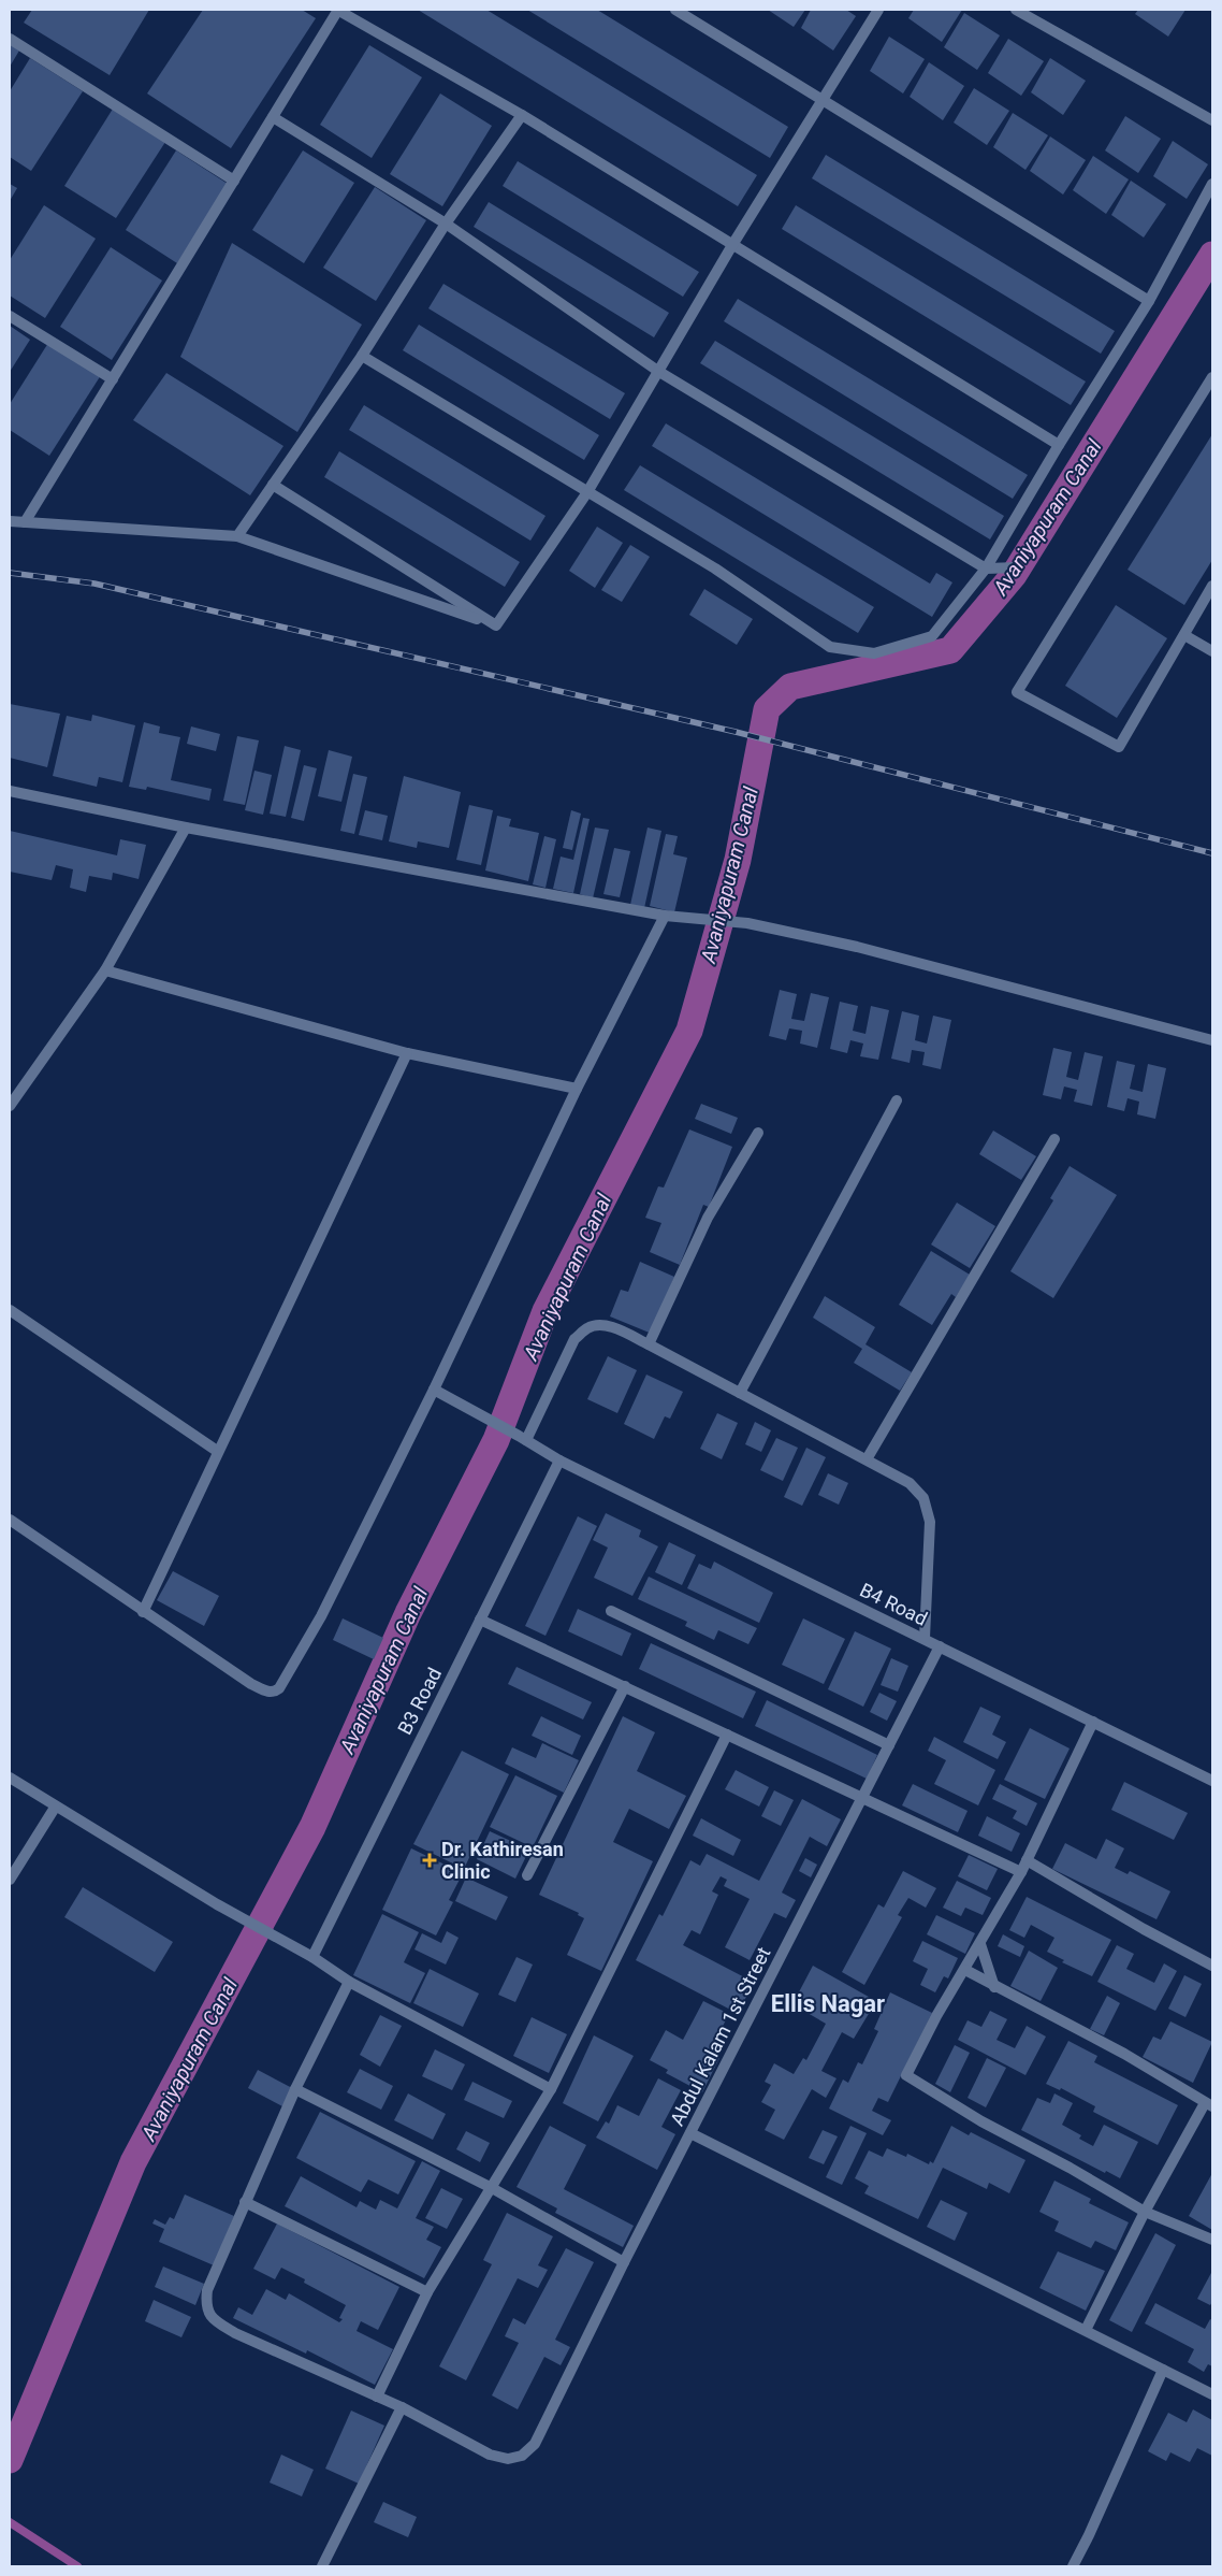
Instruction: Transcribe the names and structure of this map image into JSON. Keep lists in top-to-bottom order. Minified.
{"streets":{"street":["B4 Road","B3 Road","Abdul Kalam 1st Street"]},"crossings":[["B4 Road","B3 Road"],["B4 Road","Abdul Kalam 1st Street"]],"districts":["Ellis Nagar"],"water":["Avaniyapuram Canal"],"places":{"health":["Dr. Kathiresan Clinic"]}}
